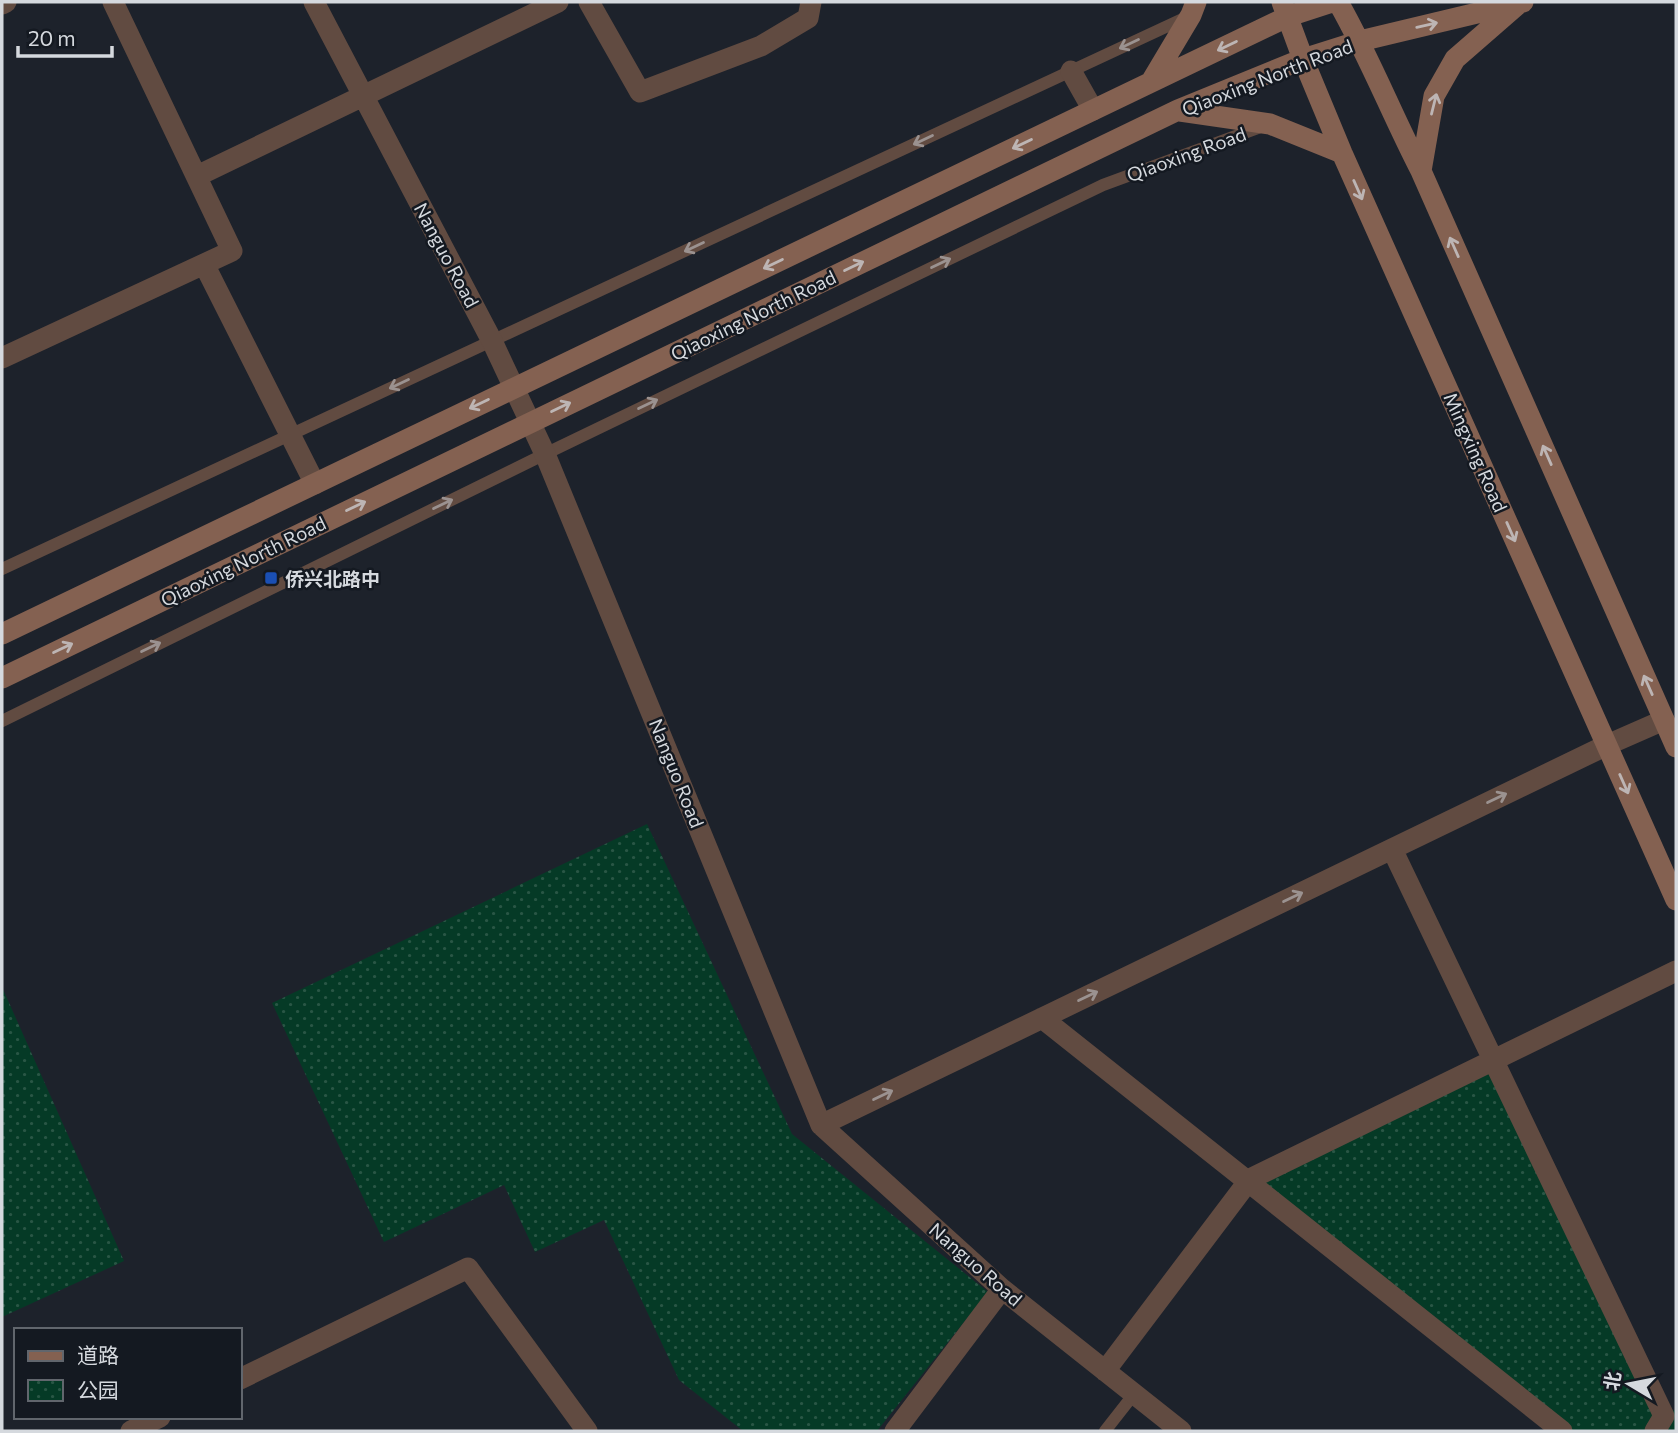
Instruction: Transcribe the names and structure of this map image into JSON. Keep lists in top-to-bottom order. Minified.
{"streets":{"main road":["Qiaoxing North Road","Mingxing Road"],"street":["Nanguo Road"],"lane":["Qiaoxing Road"]},"crossings":[["Qiaoxing North Road","Qiaoxing Road"],["Qiaoxing North Road","Nanguo Road"],["Qiaoxing North Road","Mingxing Road"]],"places":{"transit":["侨兴北路中"]},"legend":["道路","公园"],"scale_bar":"20 m","north":"left"}
